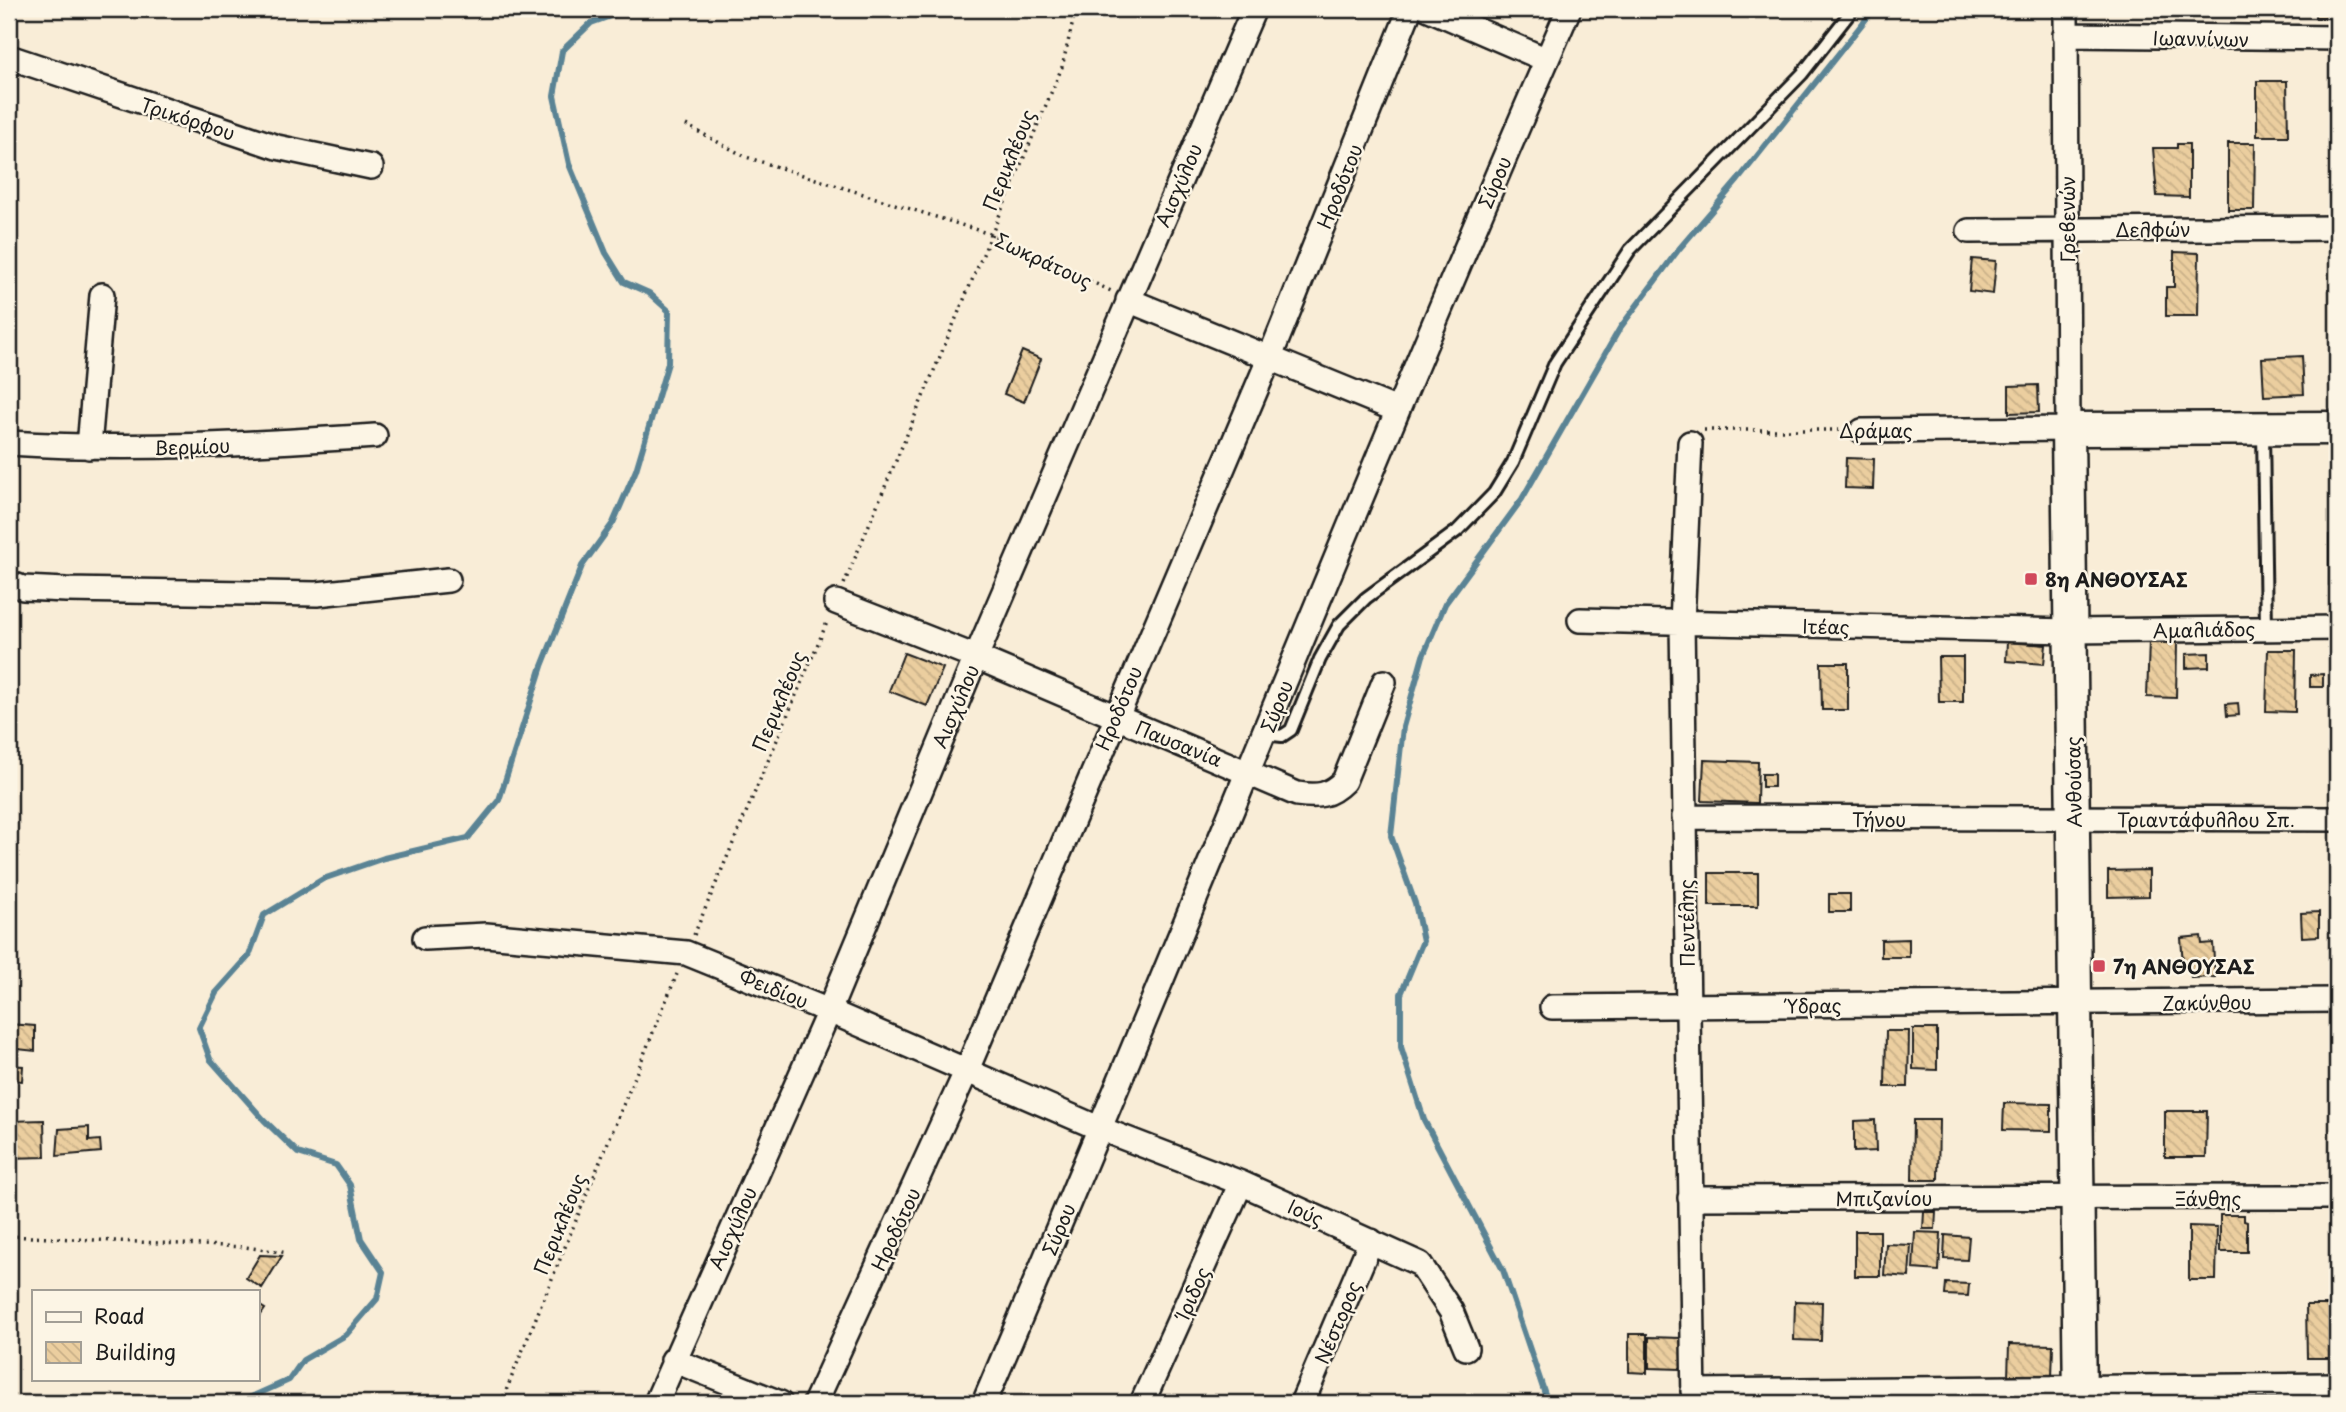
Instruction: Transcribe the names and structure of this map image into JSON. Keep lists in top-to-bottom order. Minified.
{"streets":{"street":["Ιωαννίνων","Τρικόρφου","Σύρου","Αισχύλου","Ηροδότου","Γρεβενών","Δελφών","Δράμας","Βερμίου","Ιτέας","Αμαλιάδος","Παυσανία","Ανθούσας","Τήνου","Τριαντάφυλλου Σπ.","Πεντέλης","Φειδίου","Ζακύνθου","Ύδρας","Μπιζανίου","Ξάνθης","Ιούς","Ίριδος","Νέστορος"],"path":["Περικλέους","Σωκράτους"]},"crossings":[["Ιωαννίνων","Γρεβενών"],["Περικλέους","Σωκράτους"],["Περικλέους","Παυσανία"],["Περικλέους","Φειδίου"],["Σύρου","Παυσανία"],["Σύρου","Φειδίου"],["Σύρου","Ιούς"],["Αισχύλου","Σωκράτους"],["Αισχύλου","Παυσανία"],["Αισχύλου","Φειδίου"],["Ηροδότου","Παυσανία"],["Ηροδότου","Φειδίου"],["Γρεβενών","Δελφών"],["Γρεβενών","Δράμας"],["Γρεβενών","Ανθούσας"],["Δράμας","Ανθούσας"],["Δράμας","Πεντέλης"],["Ιτέας","Αμαλιάδος"],["Ιτέας","Ανθούσας"],["Ιτέας","Πεντέλης"],["Αμαλιάδος","Ανθούσας"],["Ανθούσας","Τήνου"],["Ανθούσας","Τριαντάφυλλου Σπ."],["Ανθούσας","Ζακύνθου"],["Ανθούσας","Ύδρας"],["Ανθούσας","Μπιζανίου"],["Ανθούσας","Ξάνθης"],["Τήνου","Τριαντάφυλλου Σπ."],["Τήνου","Πεντέλης"],["Πεντέλης","Ύδρας"],["Πεντέλης","Μπιζανίου"],["Φειδίου","Ιούς"],["Ζακύνθου","Ύδρας"],["Μπιζανίου","Ξάνθης"],["Ιούς","Ίριδος"],["Ιούς","Νέστορος"]],"places":{"transit":["8η ΑΝΘΟΥΣΑΣ","7η ΑΝΘΟΥΣΑΣ"]},"legend":["Road","Building"]}
